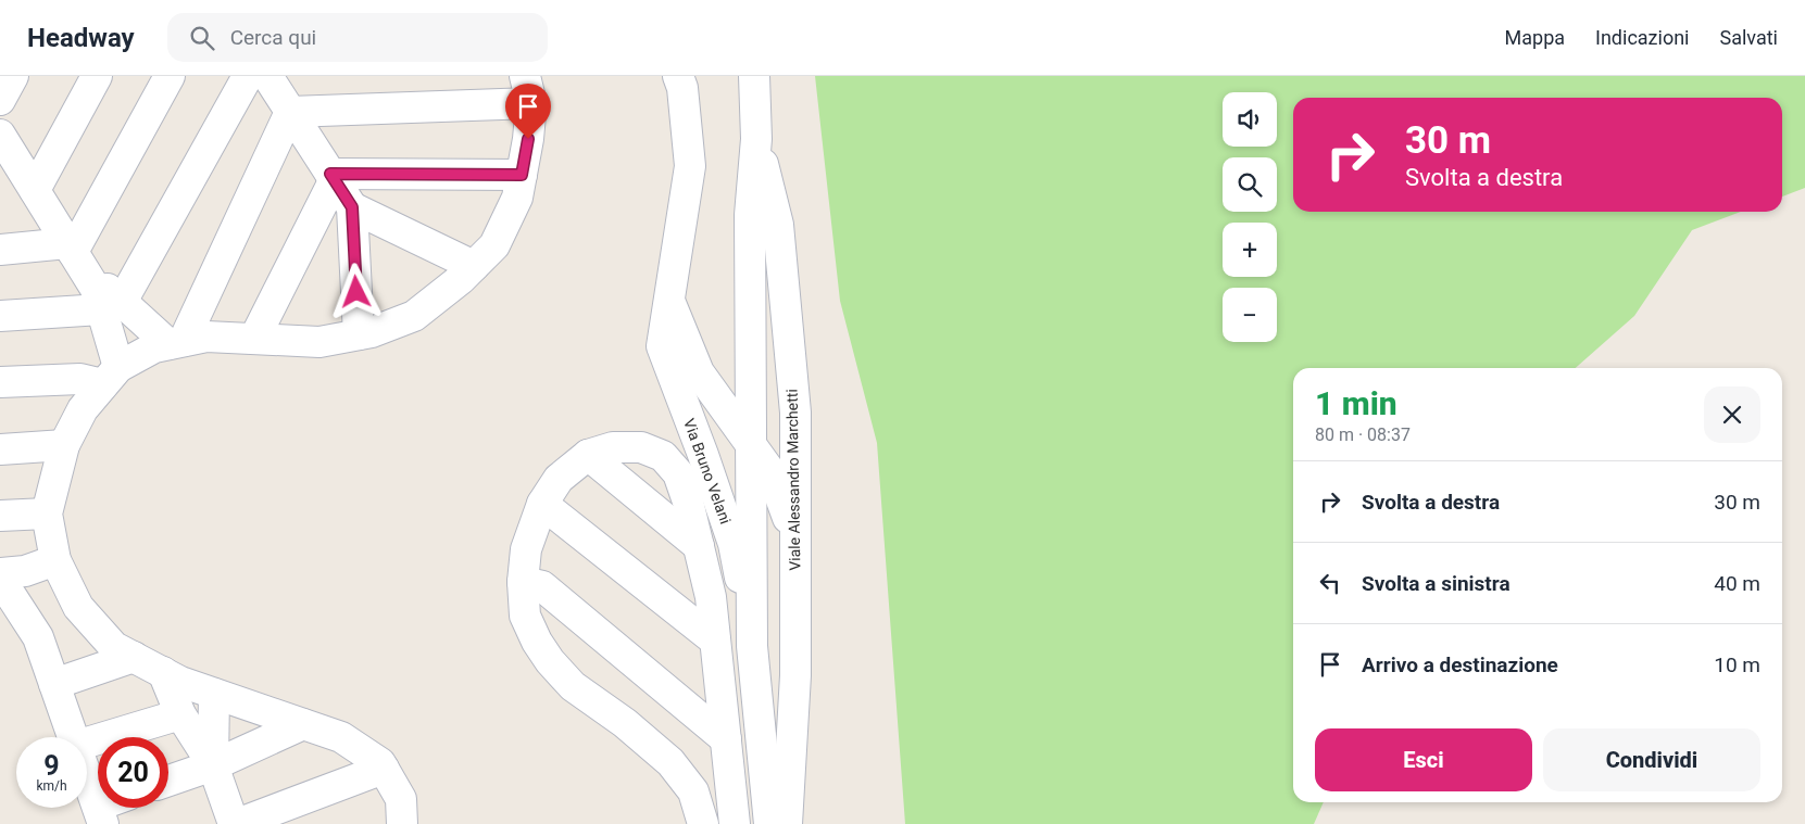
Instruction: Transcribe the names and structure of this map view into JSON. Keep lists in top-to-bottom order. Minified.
{"streets":{"street":["Via Bruno Velani","Viale Alessandro Marchetti"]},"crossings":[["Via Bruno Velani","Viale Alessandro Marchetti"]],"page":{"header":"Headway","search":"Cerca qui","nav":["Mappa","Indicazioni","Salvati"],"map_buttons":["+","−"],"turn":["30 m","Svolta a destra"],"heading":["1 min","80 m · 08:37"],"list":[{"name":"Svolta a destra","value":"30 m"},{"name":"Svolta a sinistra","value":"40 m"},{"name":"Arrivo a destinazione","value":"10 m"}],"buttons":["Esci","Condividi"],"speed":"9 km/h","limit":"20"}}
